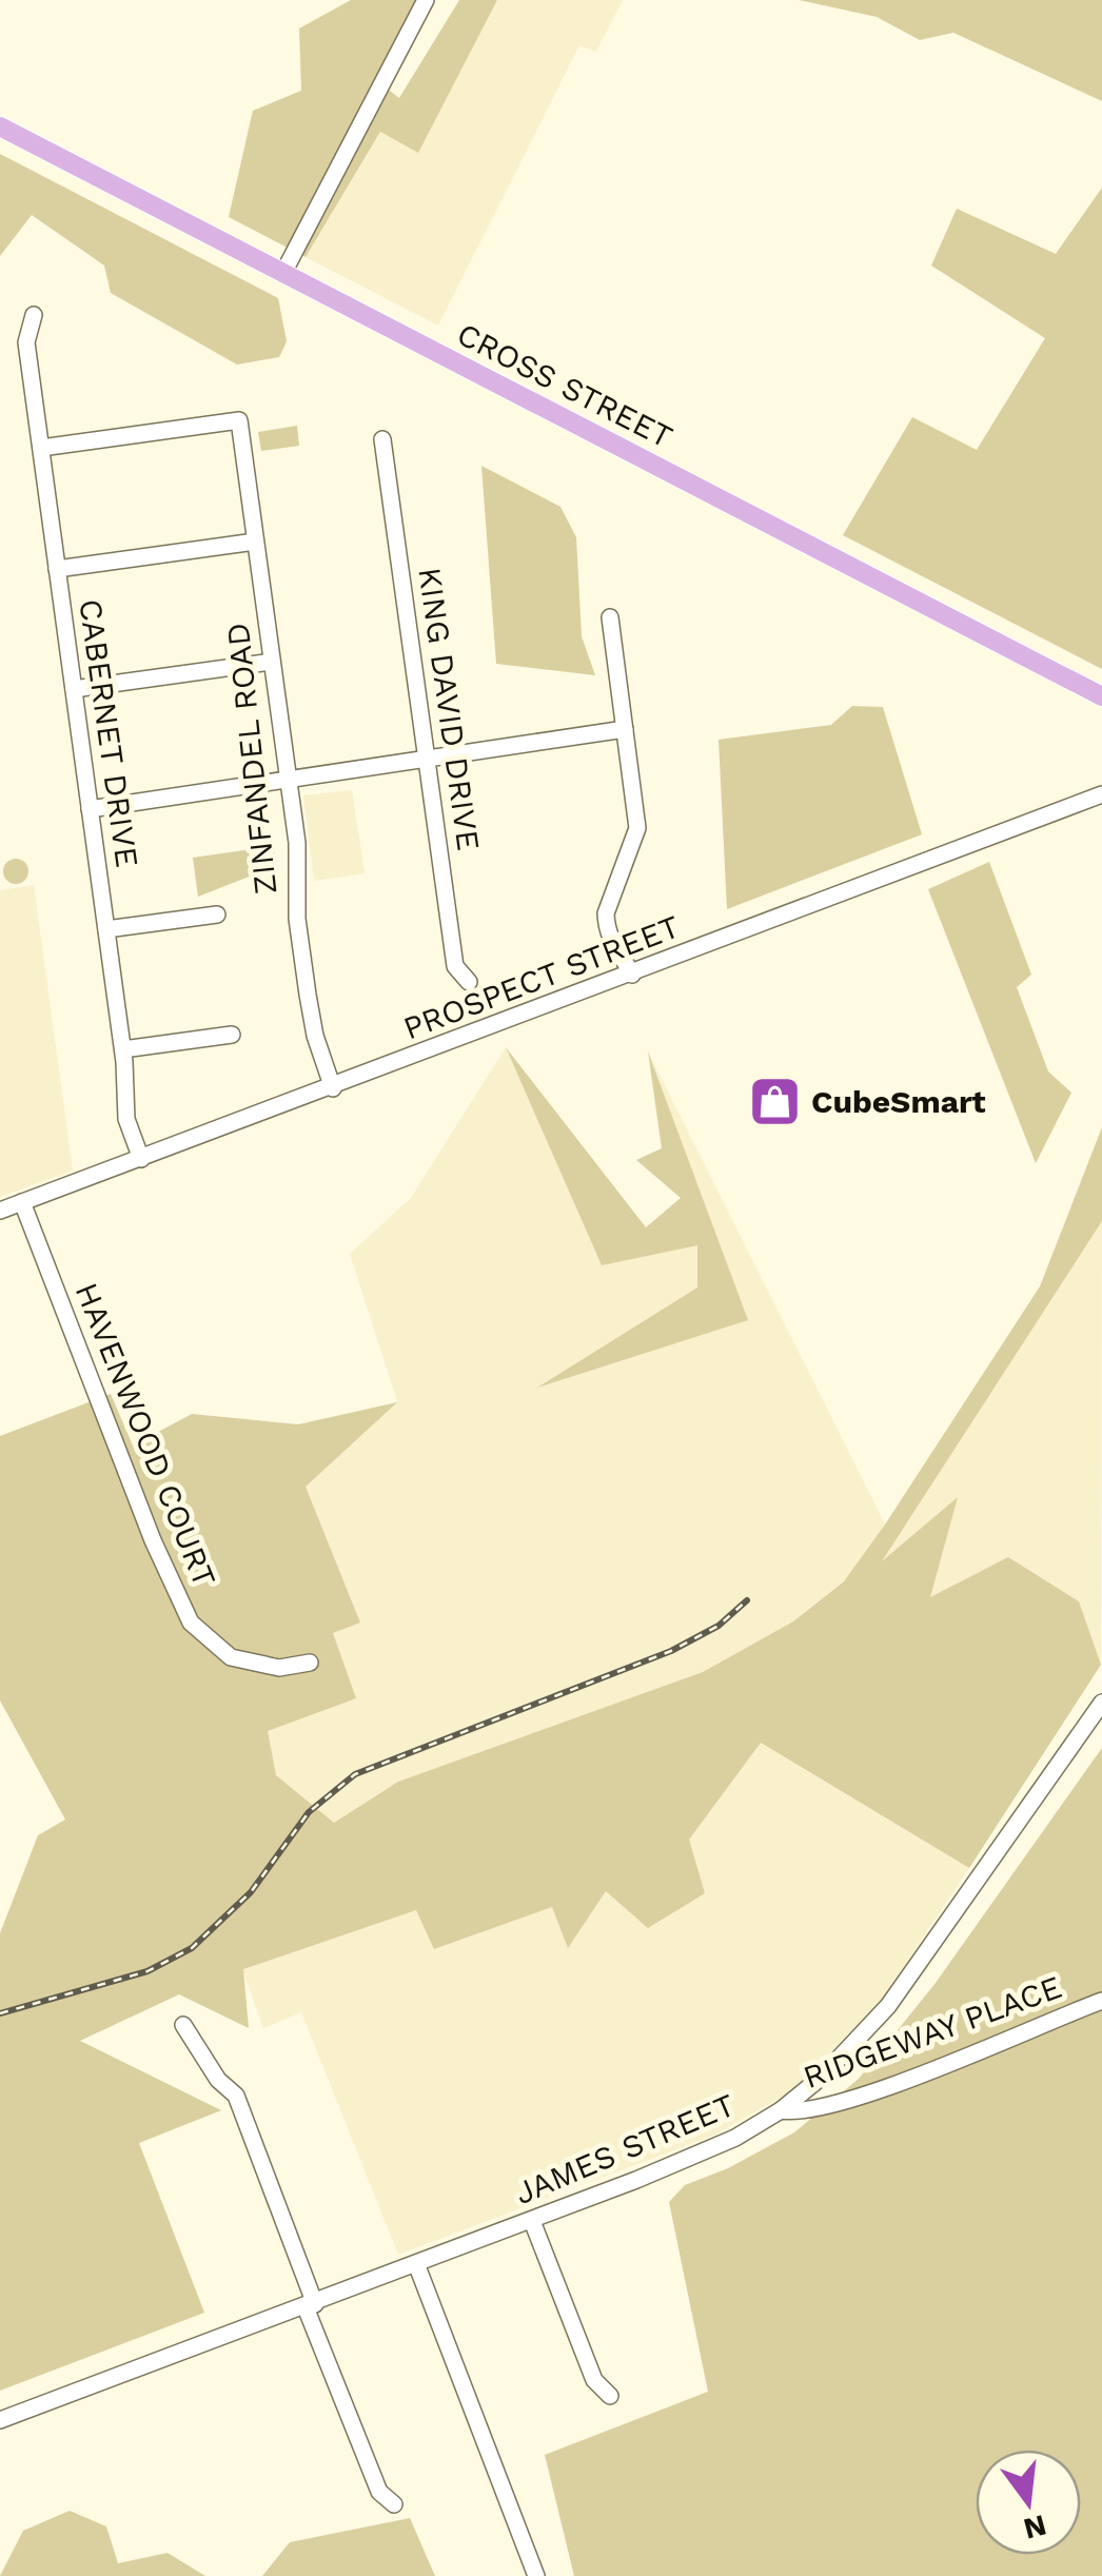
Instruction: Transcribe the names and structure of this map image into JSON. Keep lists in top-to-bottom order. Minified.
{"streets":{"main road":["CROSS STREET"],"street":["KING DAVID DRIVE","CABERNET DRIVE","ZINFANDEL ROAD","PROSPECT STREET","HAVENWOOD COURT","RIDGEWAY PLACE","JAMES STREET"]},"crossings":[["CABERNET DRIVE","ZINFANDEL ROAD"],["CABERNET DRIVE","PROSPECT STREET"],["ZINFANDEL ROAD","PROSPECT STREET"],["PROSPECT STREET","HAVENWOOD COURT"],["RIDGEWAY PLACE","JAMES STREET"]],"places":{"shop":["CubeSmart"]},"north":"bottom"}
